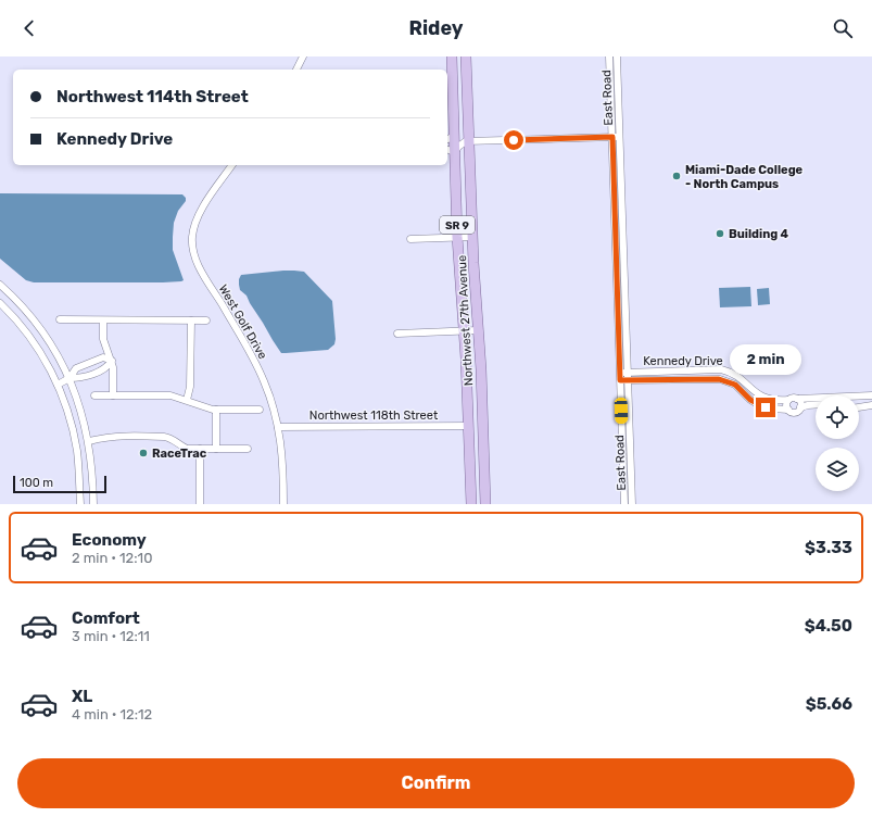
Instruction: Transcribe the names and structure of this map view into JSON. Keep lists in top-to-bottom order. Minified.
{"streets":{"main road":["SR 9","Northwest 27th Avenue"],"street":["East Road","West Golf Drive","Kennedy Drive","Northwest 118th Street"]},"crossings":[["East Road","Kennedy Drive"],["Northwest 27th Avenue","Northwest 118th Street"],["West Golf Drive","Northwest 118th Street"]],"places":["Miami-Dade College - North Campus","Building 4","RaceTrac"],"scale_bar":"100 m","page":{"header":"Ridey","banner":["Northwest 114th Street","Kennedy Drive"],"bubble":"2 min","scale":"100 m","list":[{"name":"Economy","note":"2 min · 12:10","value":"$3.33"},{"name":"Comfort","note":"3 min · 12:11","value":"$4.50"},{"name":"XL","note":"4 min · 12:12","value":"$5.66"}],"buttons":"Confirm"}}
